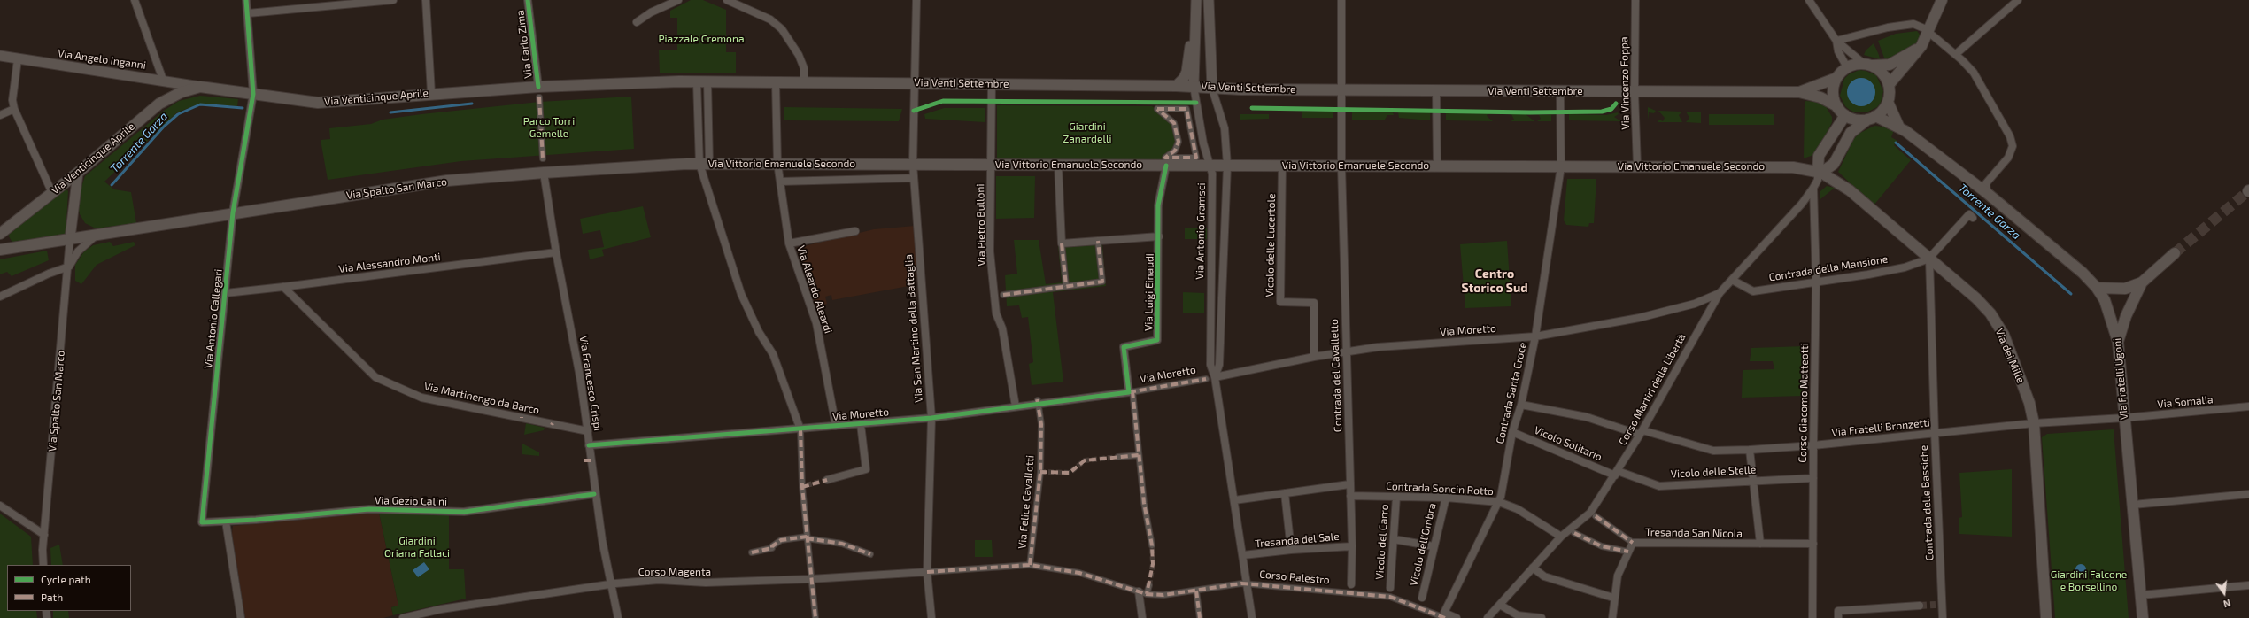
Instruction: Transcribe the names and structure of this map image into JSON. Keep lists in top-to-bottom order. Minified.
{"streets":{"main road":["Via Venti Settembre","Via Venticinque Aprile","Via Vittorio Emanuele Secondo","Via Spalto San Marco","Via dei Mille","Via Fratelli Ugoni"],"street":["Via Carlo Zima","Via Angelo Inganni","Via Vincenzo Foppa","Via Pietro Bulloni","Via Antonio Gramsci","Vicolo delle Lucertole","Via Alessandro Monti","Contrada della Mansione","Via Aleardo Aleardi","Via Luigi Einaudi","Via Antonio Callegari","Via San Martino della Battaglia","Via Moretto","Contrada del Cavalletto","Via Francesco Crispi","Corso Martiri della Libertà","Contrada Santa Croce","Via Martinengo da Barco","Via Somalia","Corso Giacomo Matteotti","Via Fratelli Bronzetti","Vicolo Solitario","Vicolo delle Stelle","Contrada Soncin Rotto","Via Gezio Calini","Via Felice Cavallotti","Contrada delle Bassiche","Tresanda San Nicola","Tresanda del Sale","Vicolo del Carro","Vicolo dell'Ombra","Corso Magenta","Corso Palestro"]},"crossings":[["Via Carlo Zima","Via Venticinque Aprile"],["Via Angelo Inganni","Via Venticinque Aprile"],["Via Venti Settembre","Via Vincenzo Foppa"],["Via Venti Settembre","Via Venticinque Aprile"],["Via Venti Settembre","Via Vittorio Emanuele Secondo"],["Via Venti Settembre","Via Pietro Bulloni"],["Via Venti Settembre","Via Antonio Gramsci"],["Via Venti Settembre","Via Aleardo Aleardi"],["Via Venti Settembre","Via San Martino della Battaglia"],["Via Venti Settembre","Contrada del Cavalletto"],["Via Venti Settembre","Via Fratelli Ugoni"],["Via Vincenzo Foppa","Via Vittorio Emanuele Secondo"],["Via Venticinque Aprile","Via Spalto San Marco"],["Via Venticinque Aprile","Via Antonio Callegari"],["Via Vittorio Emanuele Secondo","Via Spalto San Marco"],["Via Vittorio Emanuele Secondo","Via Pietro Bulloni"],["Via Vittorio Emanuele Secondo","Via Antonio Gramsci"],["Via Vittorio Emanuele Secondo","Vicolo delle Lucertole"],["Via Vittorio Emanuele Secondo","Via Aleardo Aleardi"],["Via Vittorio Emanuele Secondo","Via Luigi Einaudi"],["Via Vittorio Emanuele Secondo","Via San Martino della Battaglia"],["Via Vittorio Emanuele Secondo","Via dei Mille"],["Via Vittorio Emanuele Secondo","Contrada del Cavalletto"],["Via Vittorio Emanuele Secondo","Corso Martiri della Libertà"],["Via Vittorio Emanuele Secondo","Contrada Santa Croce"],["Via Spalto San Marco","Via Antonio Callegari"],["Via Spalto San Marco","Via Francesco Crispi"],["Via Pietro Bulloni","Via Moretto"],["Via Antonio Gramsci","Via Moretto"],["Via Antonio Gramsci","Tresanda del Sale"],["Via Antonio Gramsci","Corso Palestro"],["Vicolo delle Lucertole","Via Moretto"],["Via Alessandro Monti","Via Antonio Callegari"],["Via Alessandro Monti","Via Francesco Crispi"],["Via Alessandro Monti","Via Martinengo da Barco"],["Contrada della Mansione","Via dei Mille"],["Contrada della Mansione","Corso Martiri della Libertà"],["Contrada della Mansione","Corso Giacomo Matteotti"],["Contrada della Mansione","Contrada delle Bassiche"],["Via Aleardo Aleardi","Via Moretto"],["Via Luigi Einaudi","Via Moretto"],["Via Antonio Callegari","Via Gezio Calini"],["Via San Martino della Battaglia","Via Moretto"],["Via San Martino della Battaglia","Corso Magenta"],["Via San Martino della Battaglia","Corso Palestro"],["Via Moretto","Contrada del Cavalletto"],["Via Moretto","Via Francesco Crispi"],["Via Moretto","Corso Martiri della Libertà"],["Via Moretto","Contrada Santa Croce"],["Via Moretto","Via Felice Cavallotti"],["Via dei Mille","Corso Martiri della Libertà"],["Via dei Mille","Via Fratelli Bronzetti"],["Via dei Mille","Contrada delle Bassiche"],["Contrada del Cavalletto","Contrada Soncin Rotto"],["Contrada del Cavalletto","Tresanda del Sale"],["Via Fratelli Ugoni","Via Somalia"],["Via Fratelli Ugoni","Via Fratelli Bronzetti"],["Via Francesco Crispi","Via Martinengo da Barco"],["Via Francesco Crispi","Via Gezio Calini"],["Via Francesco Crispi","Corso Magenta"],["Corso Martiri della Libertà","Corso Giacomo Matteotti"],["Corso Martiri della Libertà","Via Fratelli Bronzetti"],["Corso Martiri della Libertà","Vicolo Solitario"],["Corso Martiri della Libertà","Vicolo delle Stelle"],["Corso Martiri della Libertà","Contrada Soncin Rotto"],["Contrada Santa Croce","Via Fratelli Bronzetti"],["Contrada Santa Croce","Vicolo Solitario"],["Contrada Santa Croce","Contrada Soncin Rotto"],["Contrada Santa Croce","Corso Palestro"],["Via Somalia","Via Fratelli Bronzetti"],["Corso Giacomo Matteotti","Via Fratelli Bronzetti"],["Corso Giacomo Matteotti","Vicolo delle Stelle"],["Corso Giacomo Matteotti","Tresanda San Nicola"],["Via Fratelli Bronzetti","Contrada delle Bassiche"],["Vicolo Solitario","Vicolo delle Stelle"],["Contrada Soncin Rotto","Vicolo del Carro"],["Contrada Soncin Rotto","Vicolo dell'Ombra"],["Via Felice Cavallotti","Corso Palestro"],["Corso Magenta","Corso Palestro"]],"districts":["Centro Storico Sud"],"water":["Torrente Garza"],"parks":["Piazzale Cremona","Parco Torri Gemelle","Giardini Zanardelli","Giardini Oriana Fallaci","Giardini Falcone e Borsellino"],"legend":["Cycle path","Path"],"north":"bottom"}
